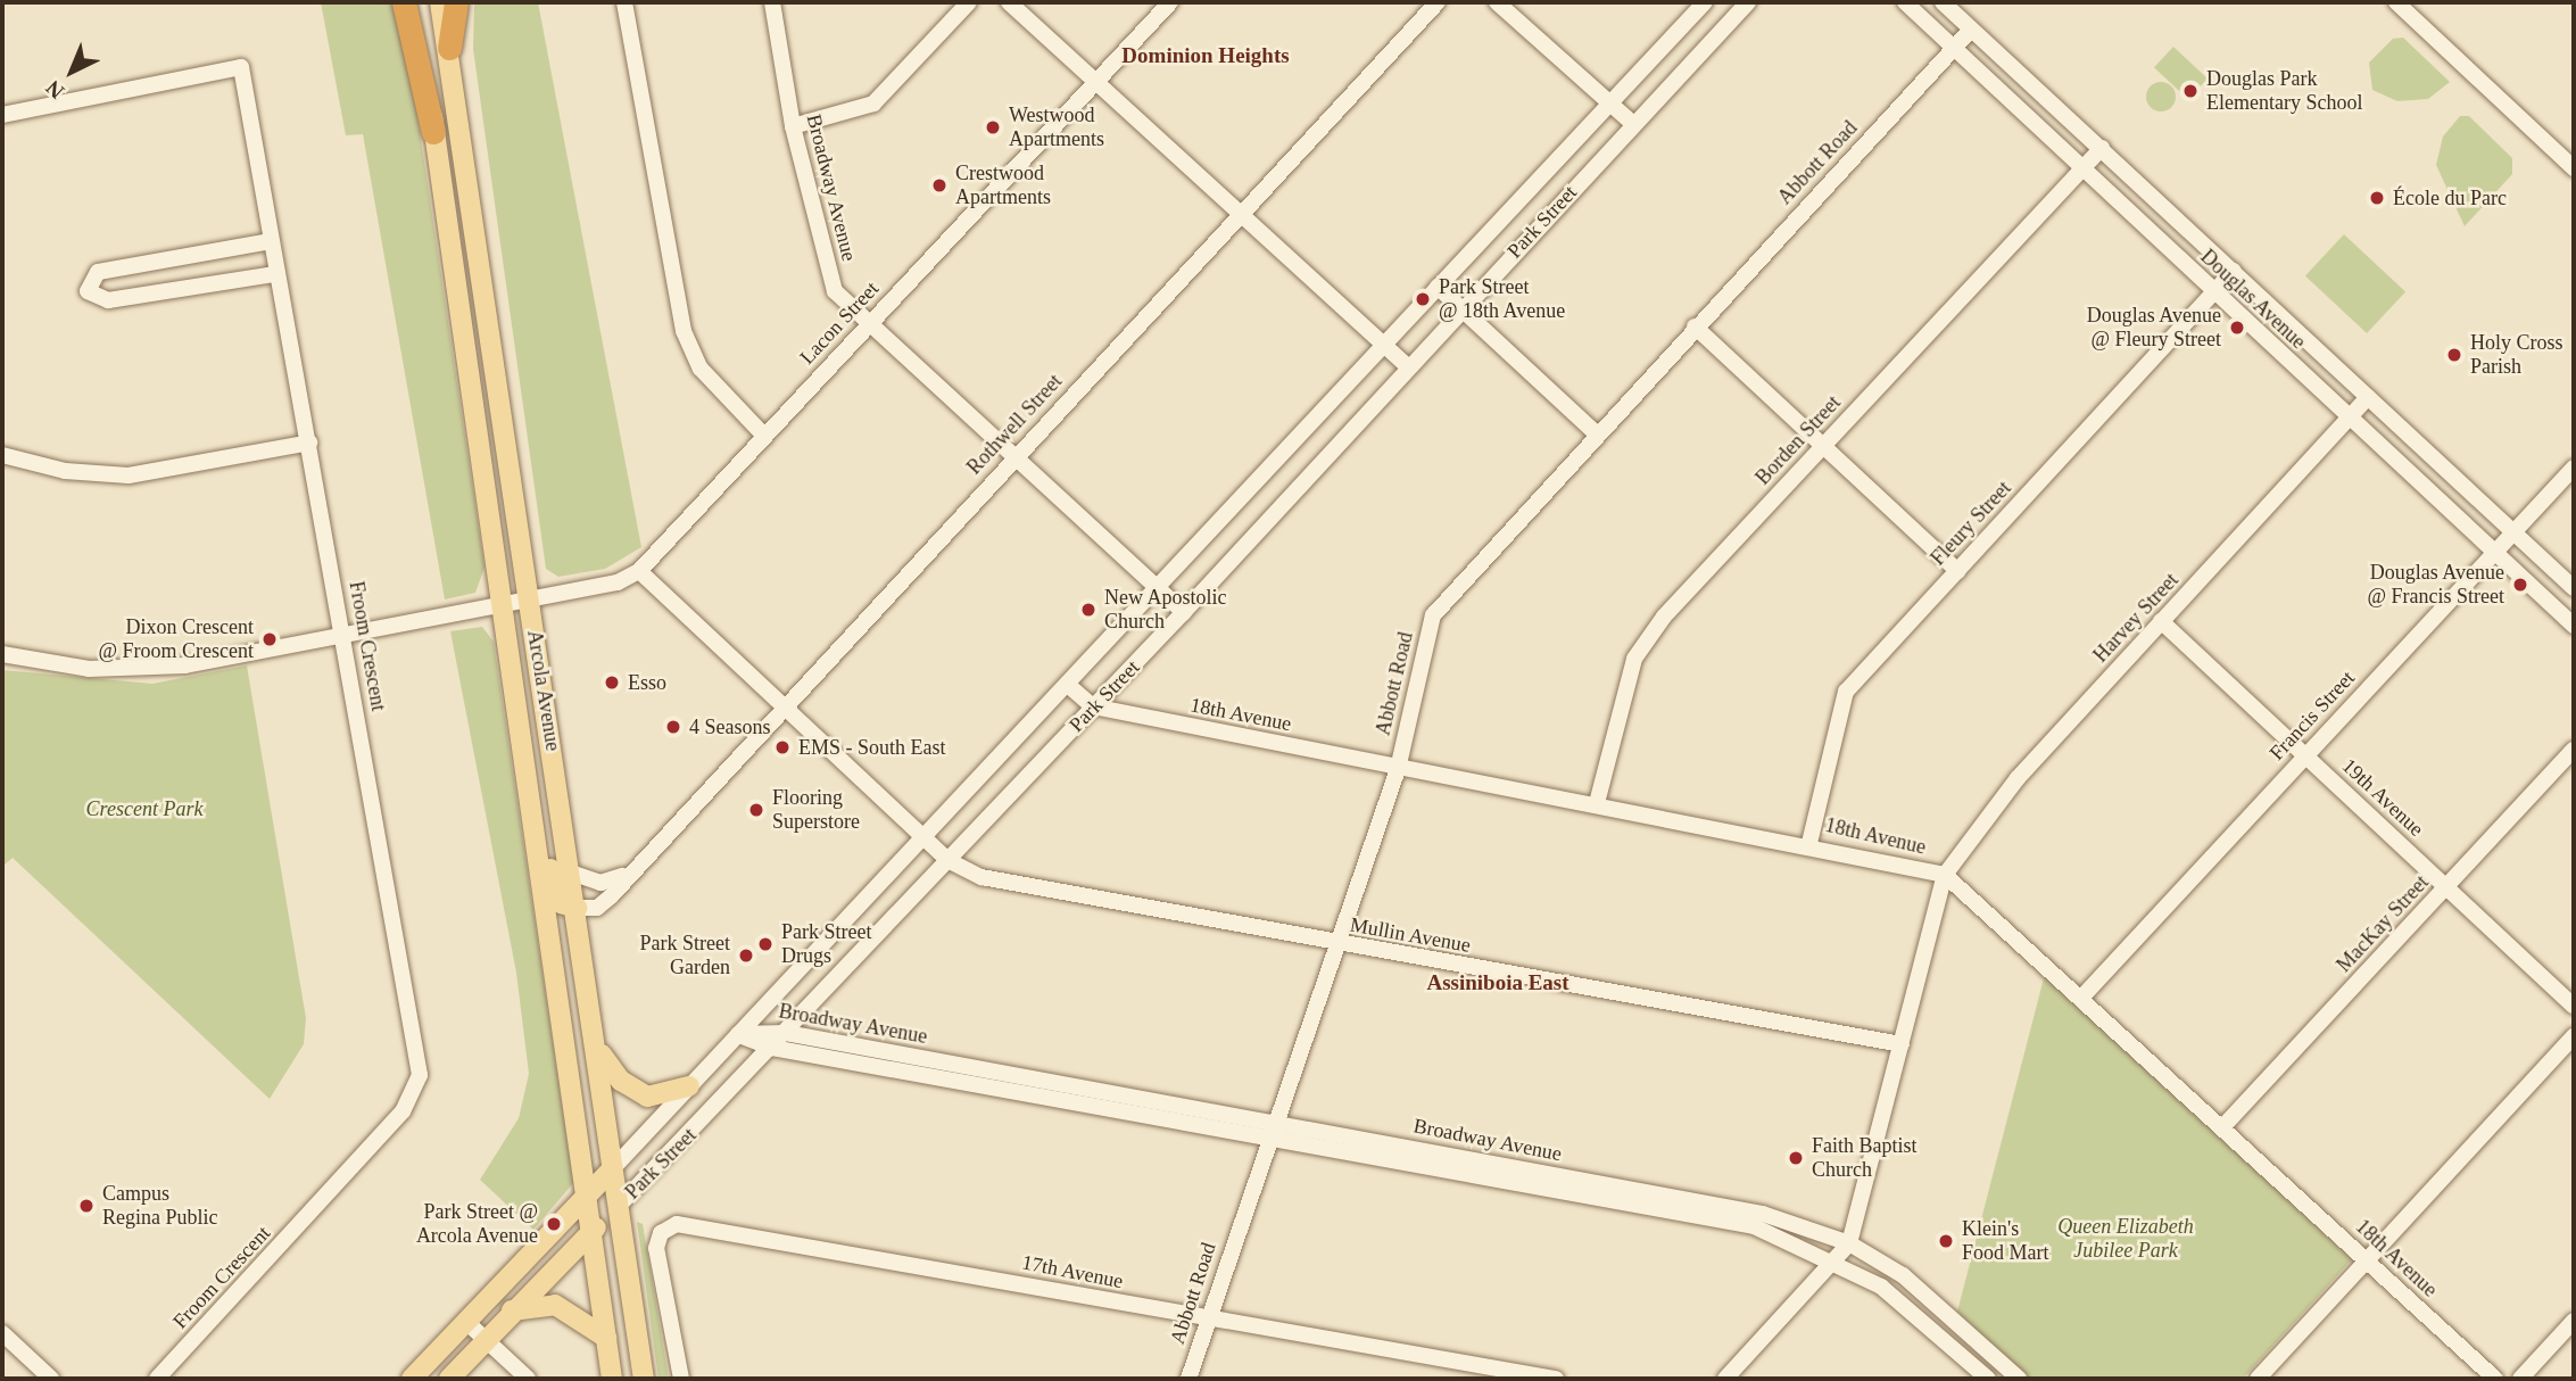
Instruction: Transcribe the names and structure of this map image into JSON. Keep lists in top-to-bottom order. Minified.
{"streets":{"main road":["Park Street","Arcola Avenue"],"street":["Abbott Road","Broadway Avenue","Douglas Avenue","Lacon Street","Rothwell Street","Borden Street","Fleury Street","Harvey Street","Froom Crescent","18th Avenue","Francis Street","19th Avenue","MacKay Street","Mullin Avenue","17th Avenue"]},"crossings":[["Abbott Road","Broadway Avenue"],["Abbott Road","Douglas Avenue"],["Abbott Road","18th Avenue"],["Abbott Road","Mullin Avenue"],["Abbott Road","17th Avenue"],["Broadway Avenue","Park Street"],["Broadway Avenue","Lacon Street"],["Broadway Avenue","Rothwell Street"],["Park Street","Arcola Avenue"],["Park Street","18th Avenue"],["Park Street","Mullin Avenue"],["Douglas Avenue","Borden Street"],["Douglas Avenue","Fleury Street"],["Douglas Avenue","Harvey Street"],["Douglas Avenue","Francis Street"],["Lacon Street","Froom Crescent"],["Lacon Street","Arcola Avenue"],["Rothwell Street","Arcola Avenue"],["Borden Street","18th Avenue"],["Fleury Street","18th Avenue"],["Harvey Street","18th Avenue"],["Harvey Street","19th Avenue"],["18th Avenue","Francis Street"],["18th Avenue","MacKay Street"],["Francis Street","19th Avenue"],["19th Avenue","MacKay Street"]],"districts":["Dominion Heights","Assiniboia East"],"parks":["Crescent Park","Queen Elizabeth Jubilee Park"],"places":["Douglas Park Elementary School","Westwood Apartments","Crestwood Apartments","École du Parc","Park Street @ 18th Avenue","Douglas Avenue @ Fleury Street","Holy Cross Parish","Douglas Avenue @ Francis Street","New Apostolic Church","Dixon Crescent @ Froom Crescent","Esso","4 Seasons","EMS - South East","Flooring Superstore","Park Street Drugs","Park Street Garden","Faith Baptist Church","Campus Regina Public","Park Street @ Arcola Avenue","Klein's Food Mart"],"north":"bottom left"}
